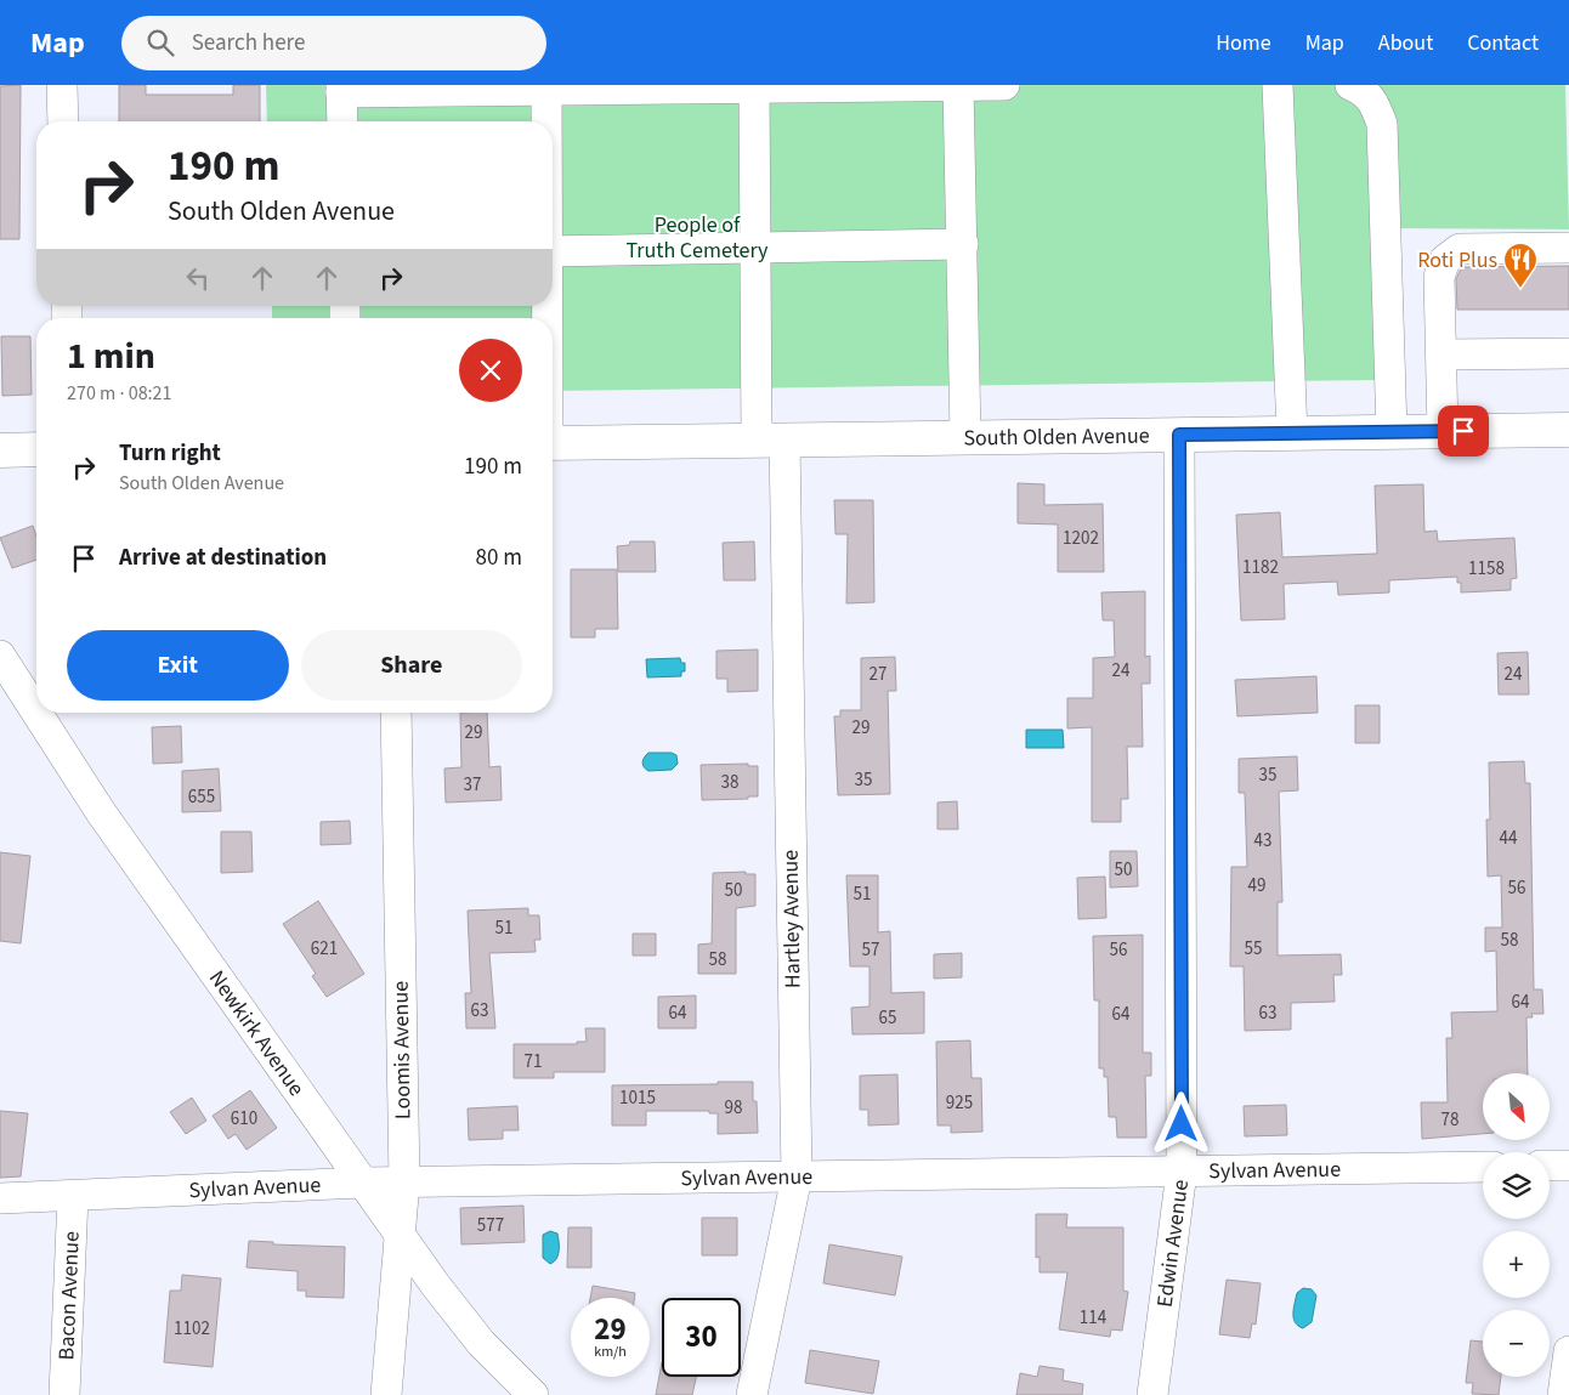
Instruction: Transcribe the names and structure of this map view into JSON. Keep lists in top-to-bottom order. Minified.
{"streets":{"main road":["South Olden Avenue"],"street":["Hartley Avenue","Newkirk Avenue","Loomis Avenue","Sylvan Avenue","Edwin Avenue","Bacon Avenue"]},"crossings":[["South Olden Avenue","Hartley Avenue"],["South Olden Avenue","Edwin Avenue"],["Hartley Avenue","Sylvan Avenue"],["Newkirk Avenue","Loomis Avenue"],["Newkirk Avenue","Sylvan Avenue"],["Loomis Avenue","Sylvan Avenue"],["Sylvan Avenue","Edwin Avenue"],["Sylvan Avenue","Bacon Avenue"]],"parks":["People of Truth Cemetery"],"places":{"restaurant":["Roti Plus"]},"house_numbers":["1202","1182","1158","24","27","24","29","29","35","35","38","37","655","44","43","50","49","56","50","51","51","58","621","55","57","56","58","64","63","64","63","64","65","71","1015","925","98","610","78","577","114","1102"],"north":"bottom right","page":{"header":"Map","search":"Search here","nav":["Home","Map","About","Contact"],"turn":["190 m","South Olden Avenue"],"heading":["1 min","270 m · 08:21"],"list":[{"name":"Turn right","note":"South Olden Avenue","value":"190 m"},{"name":"Arrive at destination","value":"80 m"}],"buttons":["Exit","Share"],"map_buttons":["+","−"],"speed":"29 km/h","limit":"30"}}
